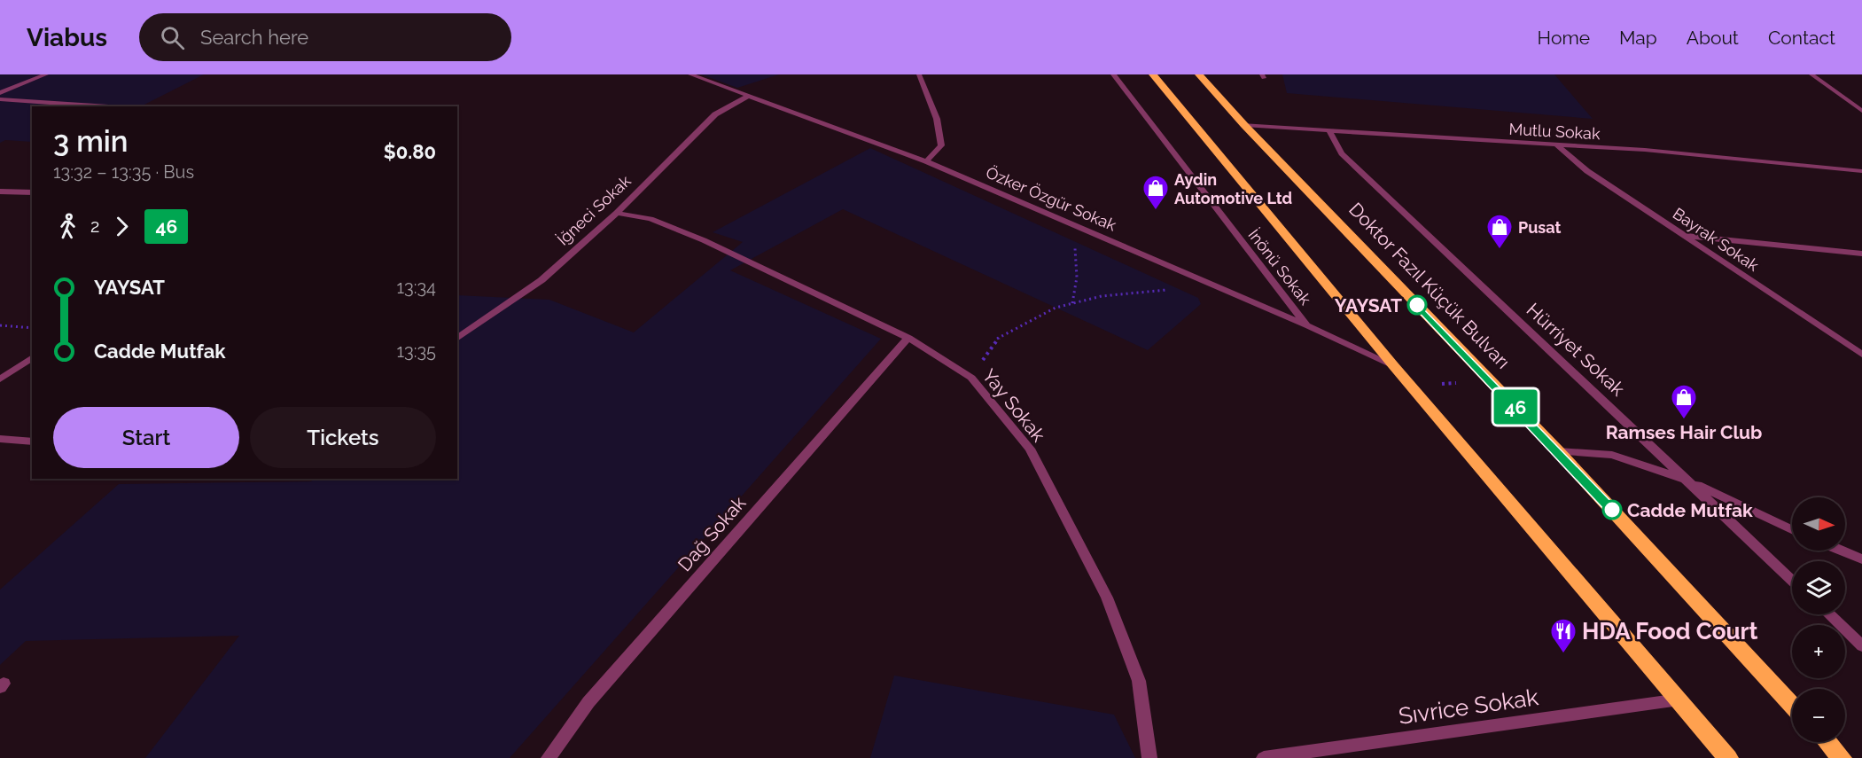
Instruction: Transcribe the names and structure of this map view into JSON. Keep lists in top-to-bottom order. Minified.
{"streets":{"highway":["Doktor Fazıl Küçük Bulvarı"],"street":["Mutlu Sokak","Özker Özgür Sokak","İğneci Sokak","Bayrak Sokak","İnönü Sokak","Hürriyet Sokak","Yay Sokak","Dağ Sokak","Sıvrice Sokak"]},"crossings":[["Mutlu Sokak","Bayrak Sokak"],["Mutlu Sokak","Doktor Fazıl Küçük Bulvarı"],["Mutlu Sokak","Hürriyet Sokak"],["Özker Özgür Sokak","İğneci Sokak"],["Özker Özgür Sokak","İnönü Sokak"],["İğneci Sokak","Yay Sokak"],["Yay Sokak","Dağ Sokak"]],"places":{"shop":["Aydin Automotive Ltd","Pusat","Ramses Hair Club"],"other":["YAYSAT","Cadde Mutfak"],"restaurant":["HDA Food Court"]},"lines":["bus line 46"],"north":"right","page":{"header":"Viabus","search":"Search here","nav":["Home","Map","About","Contact"],"on_map":"46","heading":["3 min","13:32 – 13:35 · Bus","$0.80"],"legs":["2","46"],"list":[{"name":"YAYSAT","value":"13:34"},{"name":"Cadde Mutfak","value":"13:35"}],"buttons":["Start","Tickets"],"map_buttons":["+","−"]}}
